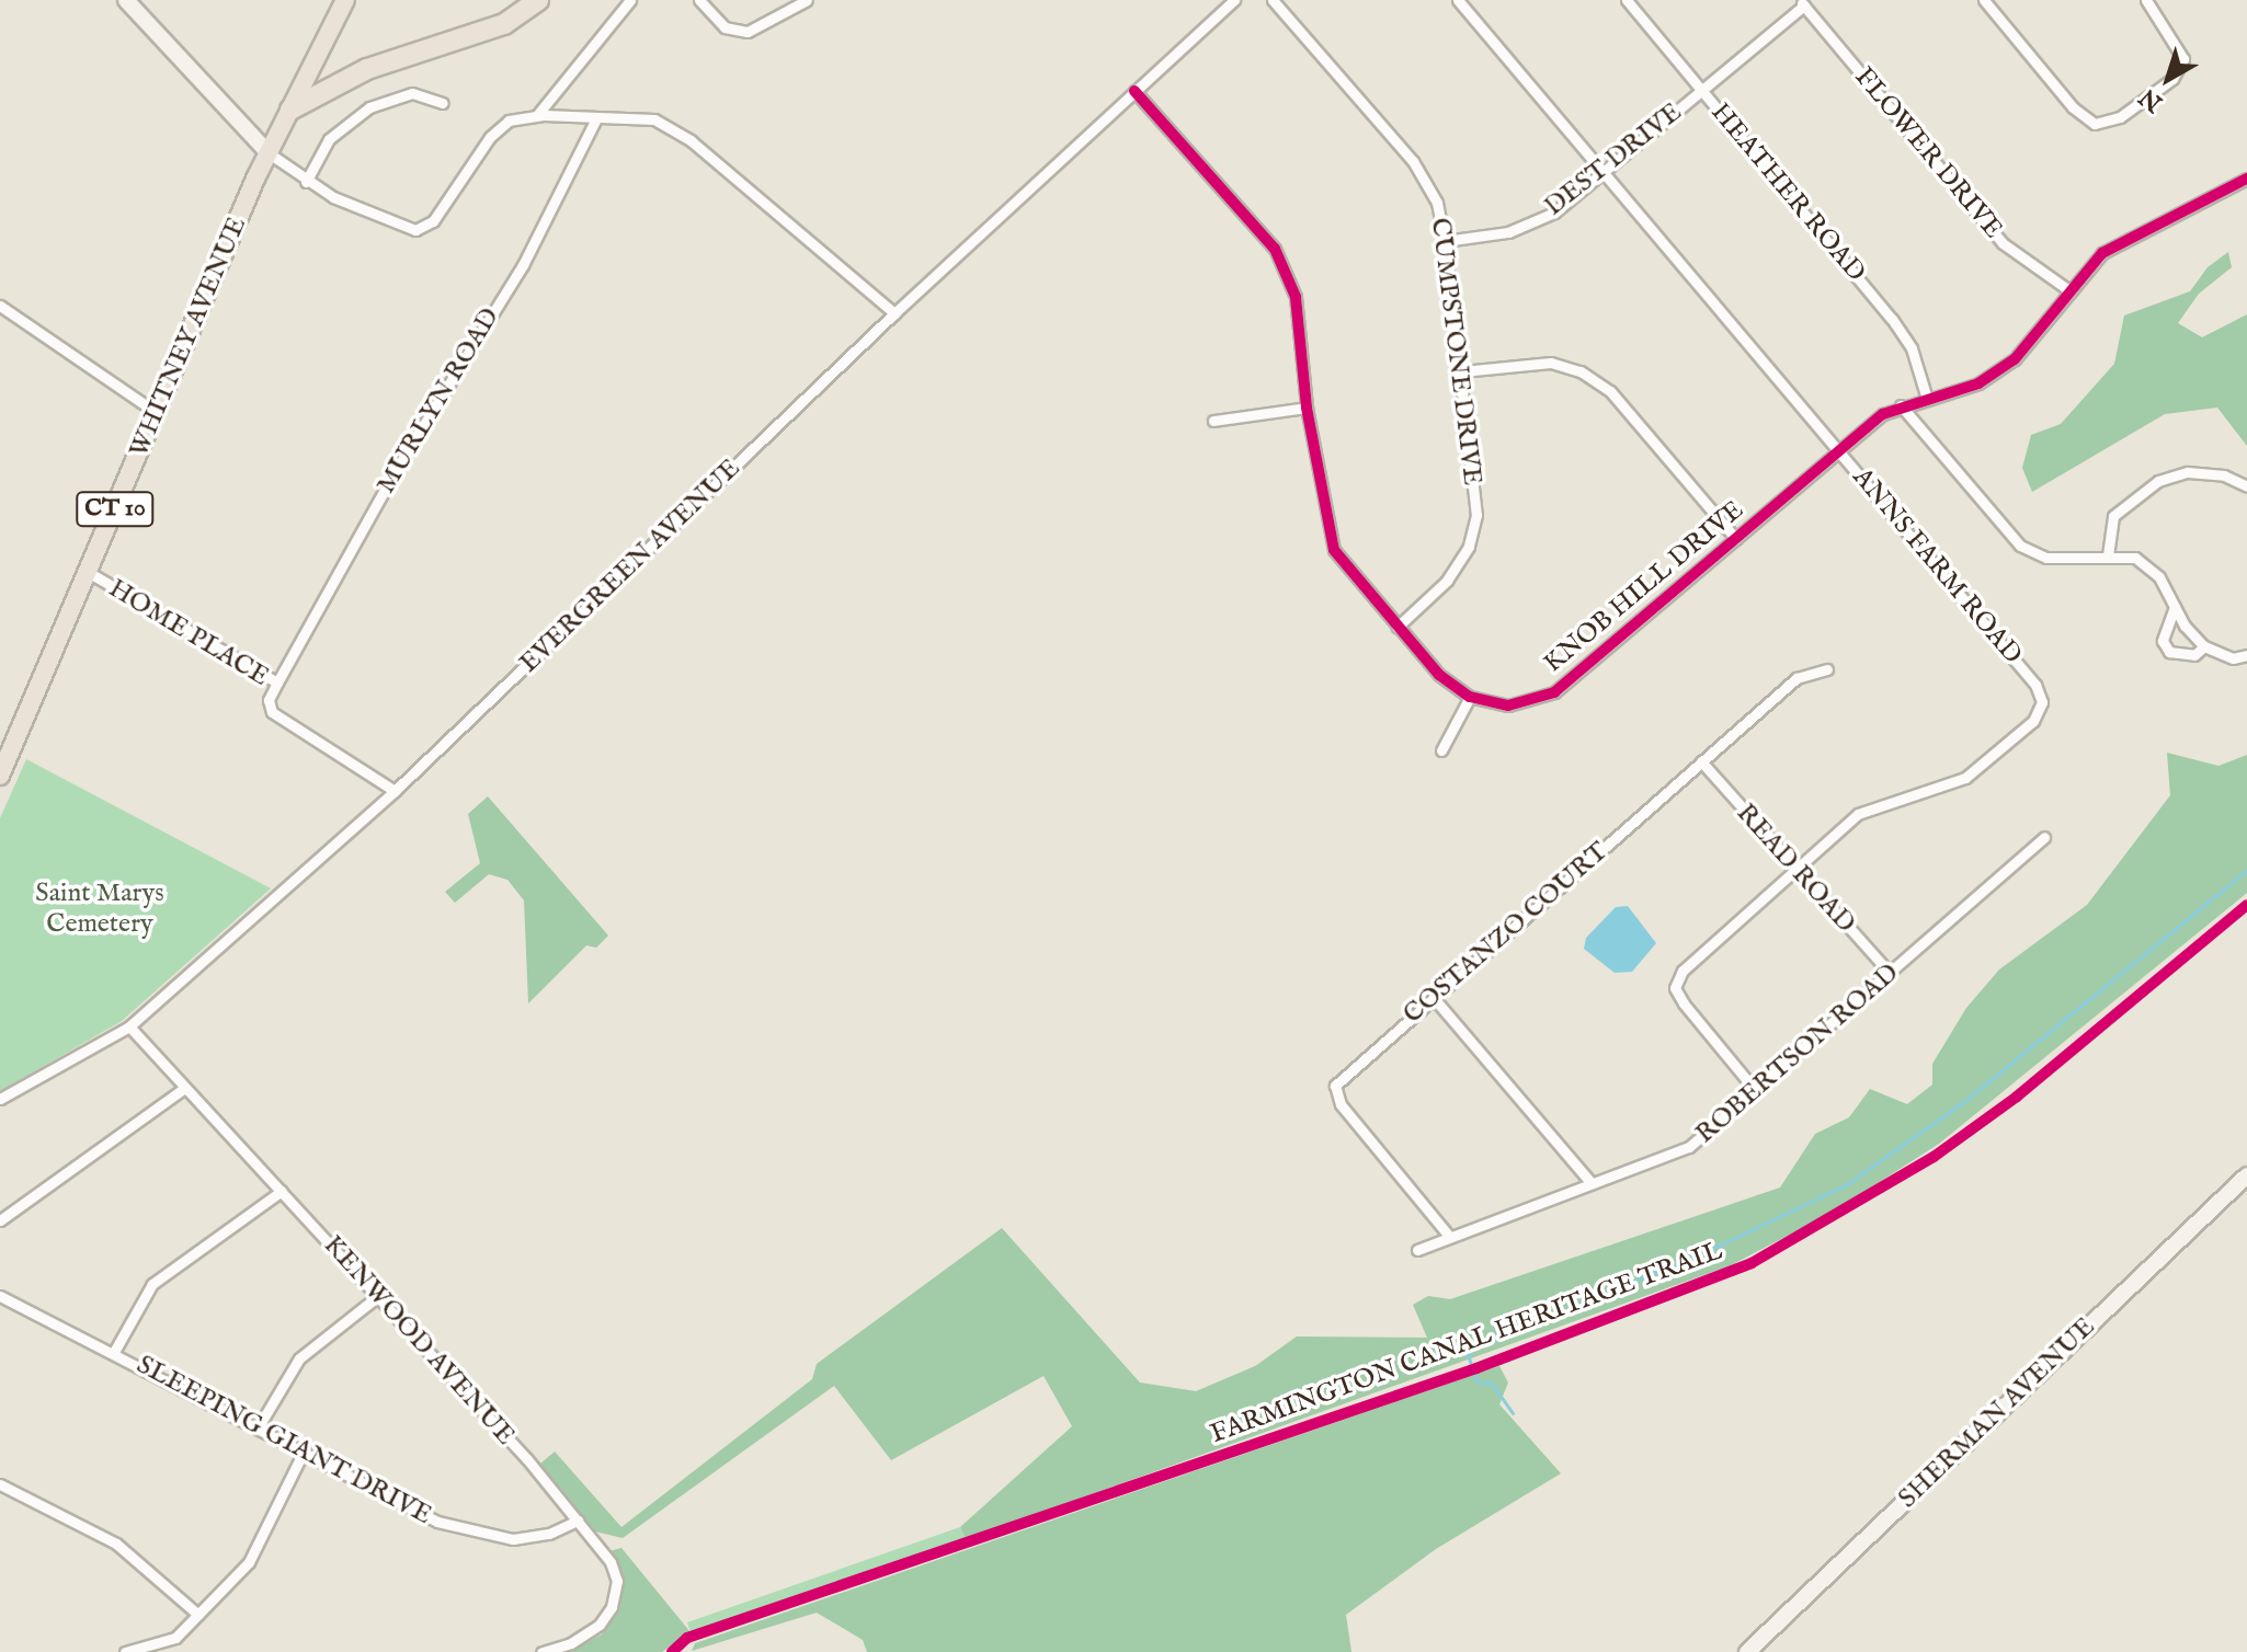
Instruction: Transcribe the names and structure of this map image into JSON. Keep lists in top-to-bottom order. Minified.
{"streets":{"highway":["WHITNEY AVENUE","CT 10"],"main road":["SHERMAN AVENUE"],"street":["FLOWER DRIVE","DEST DRIVE","HEATHER ROAD","CUMPSTONE DRIVE","MURLYN ROAD","EVERGREEN AVENUE","ANNS FARM ROAD","KNOB HILL DRIVE","HOME PLACE","READ ROAD","COSTANZO COURT","ROBERTSON ROAD","KENWOOD AVENUE","SLEEPING GIANT DRIVE"],"cycle path":["FARMINGTON CANAL HERITAGE TRAIL"]},"crossings":[["FLOWER DRIVE","DEST DRIVE"],["FLOWER DRIVE","KNOB HILL DRIVE"],["DEST DRIVE","HEATHER ROAD"],["DEST DRIVE","CUMPSTONE DRIVE"],["DEST DRIVE","ANNS FARM ROAD"],["HEATHER ROAD","KNOB HILL DRIVE"],["WHITNEY AVENUE","HOME PLACE"],["CUMPSTONE DRIVE","KNOB HILL DRIVE"],["MURLYN ROAD","HOME PLACE"],["EVERGREEN AVENUE","KNOB HILL DRIVE"],["EVERGREEN AVENUE","HOME PLACE"],["EVERGREEN AVENUE","KENWOOD AVENUE"],["ANNS FARM ROAD","KNOB HILL DRIVE"],["ANNS FARM ROAD","READ ROAD"],["READ ROAD","COSTANZO COURT"],["READ ROAD","ROBERTSON ROAD"],["COSTANZO COURT","ROBERTSON ROAD"],["KENWOOD AVENUE","SLEEPING GIANT DRIVE"]],"parks":["Saint Marys Cemetery"],"north":"bottom left"}
